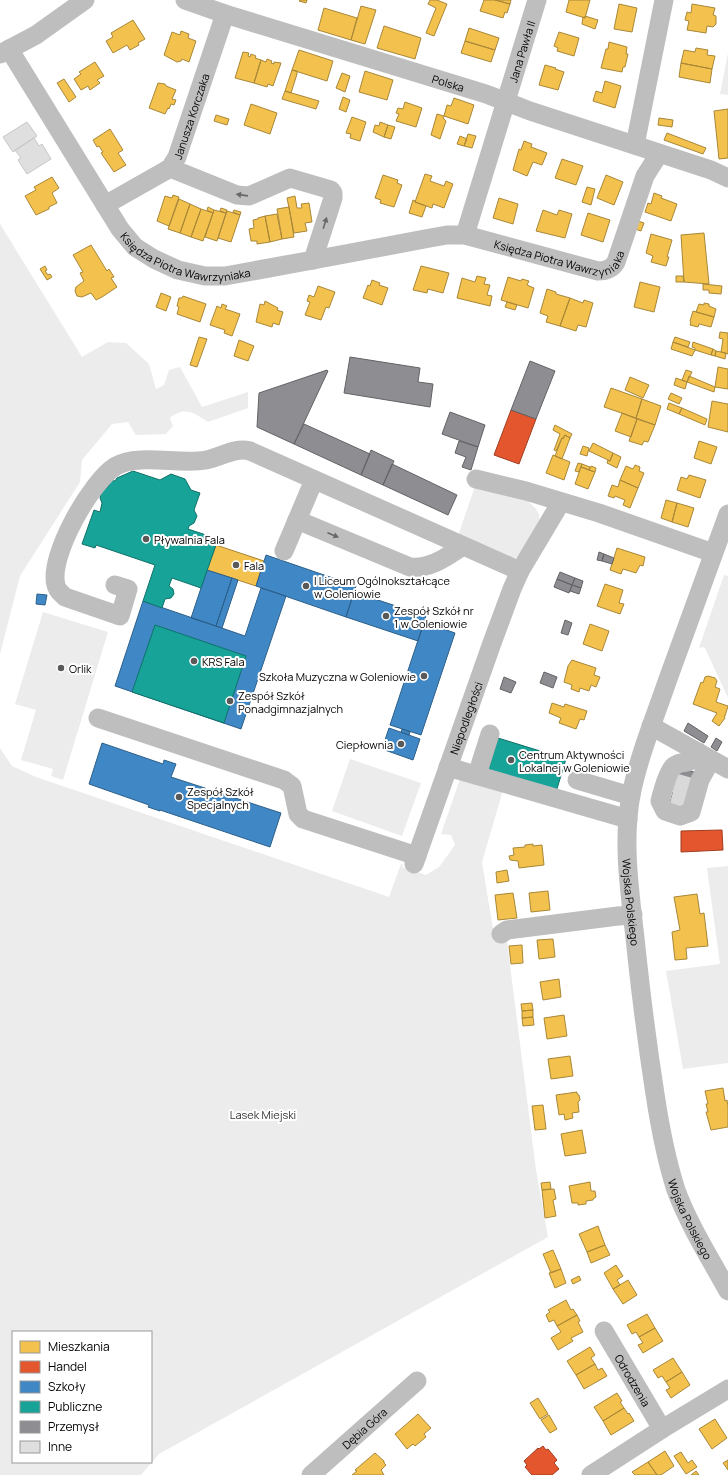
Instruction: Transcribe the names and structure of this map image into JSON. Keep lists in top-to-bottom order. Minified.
{"streets":{"street":["Jana Pawła II","Polska","Janusza Korczaka","Księdza Piotra Wawrzyniaka","Niepodległości","Wojska Polskiego","Odrodzenia","Dębia Góra"]},"crossings":[["Jana Pawła II","Polska"],["Polska","Janusza Korczaka"],["Polska","Księdza Piotra Wawrzyniaka"],["Janusza Korczaka","Księdza Piotra Wawrzyniaka"]],"parks":["Lasek Miejski"],"places":["Pływalnia Fala","Fala","I Liceum Ogólnokształcące w Goleniowie","Zespół Szkół nr 1 w Goleniowie","KRS Fala","Orlik","Szkoła Muzyczna w Goleniowie","Zespół Szkół Ponadgimnazjalnych","Ciepłownia","Centrum Aktywności Lokalnej w Goleniowie","Zespół Szkół Specjalnych"],"legend":["Mieszkania","Handel","Szkoły","Publiczne","Przemysł","Inne"]}
